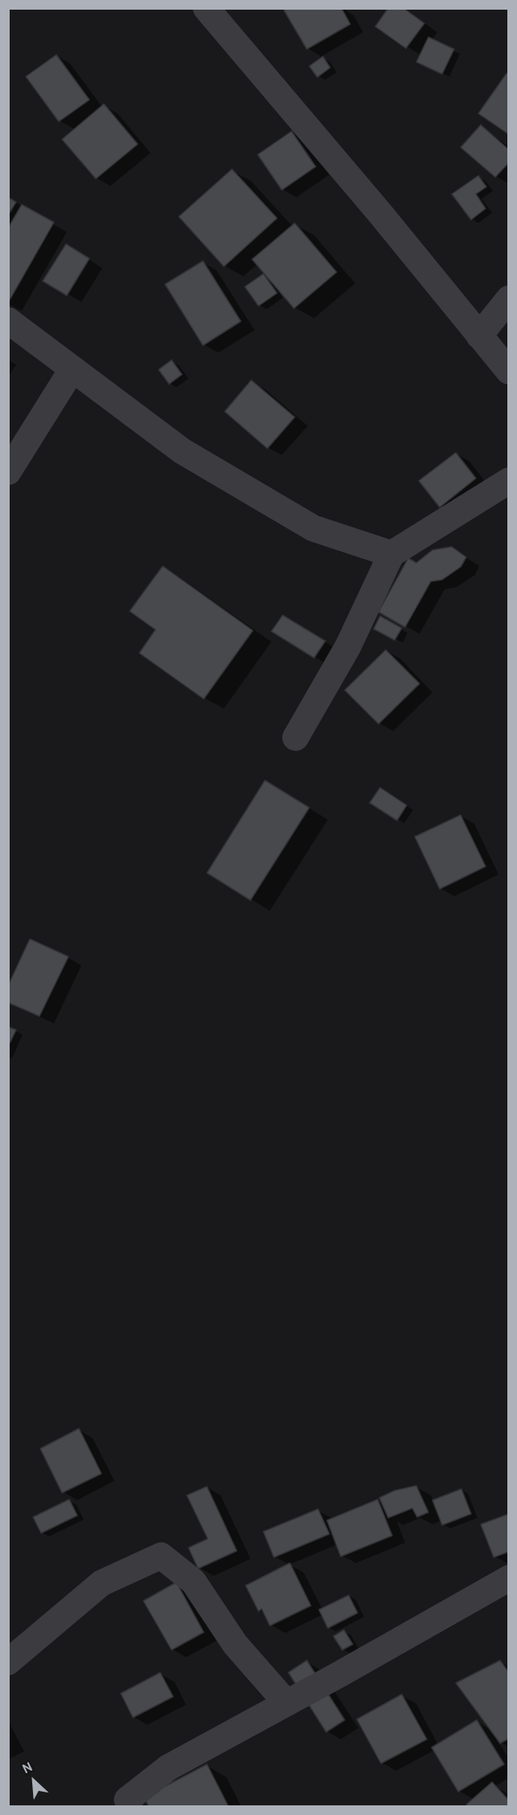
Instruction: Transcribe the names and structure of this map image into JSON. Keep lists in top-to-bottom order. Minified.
{"north":"top left"}
